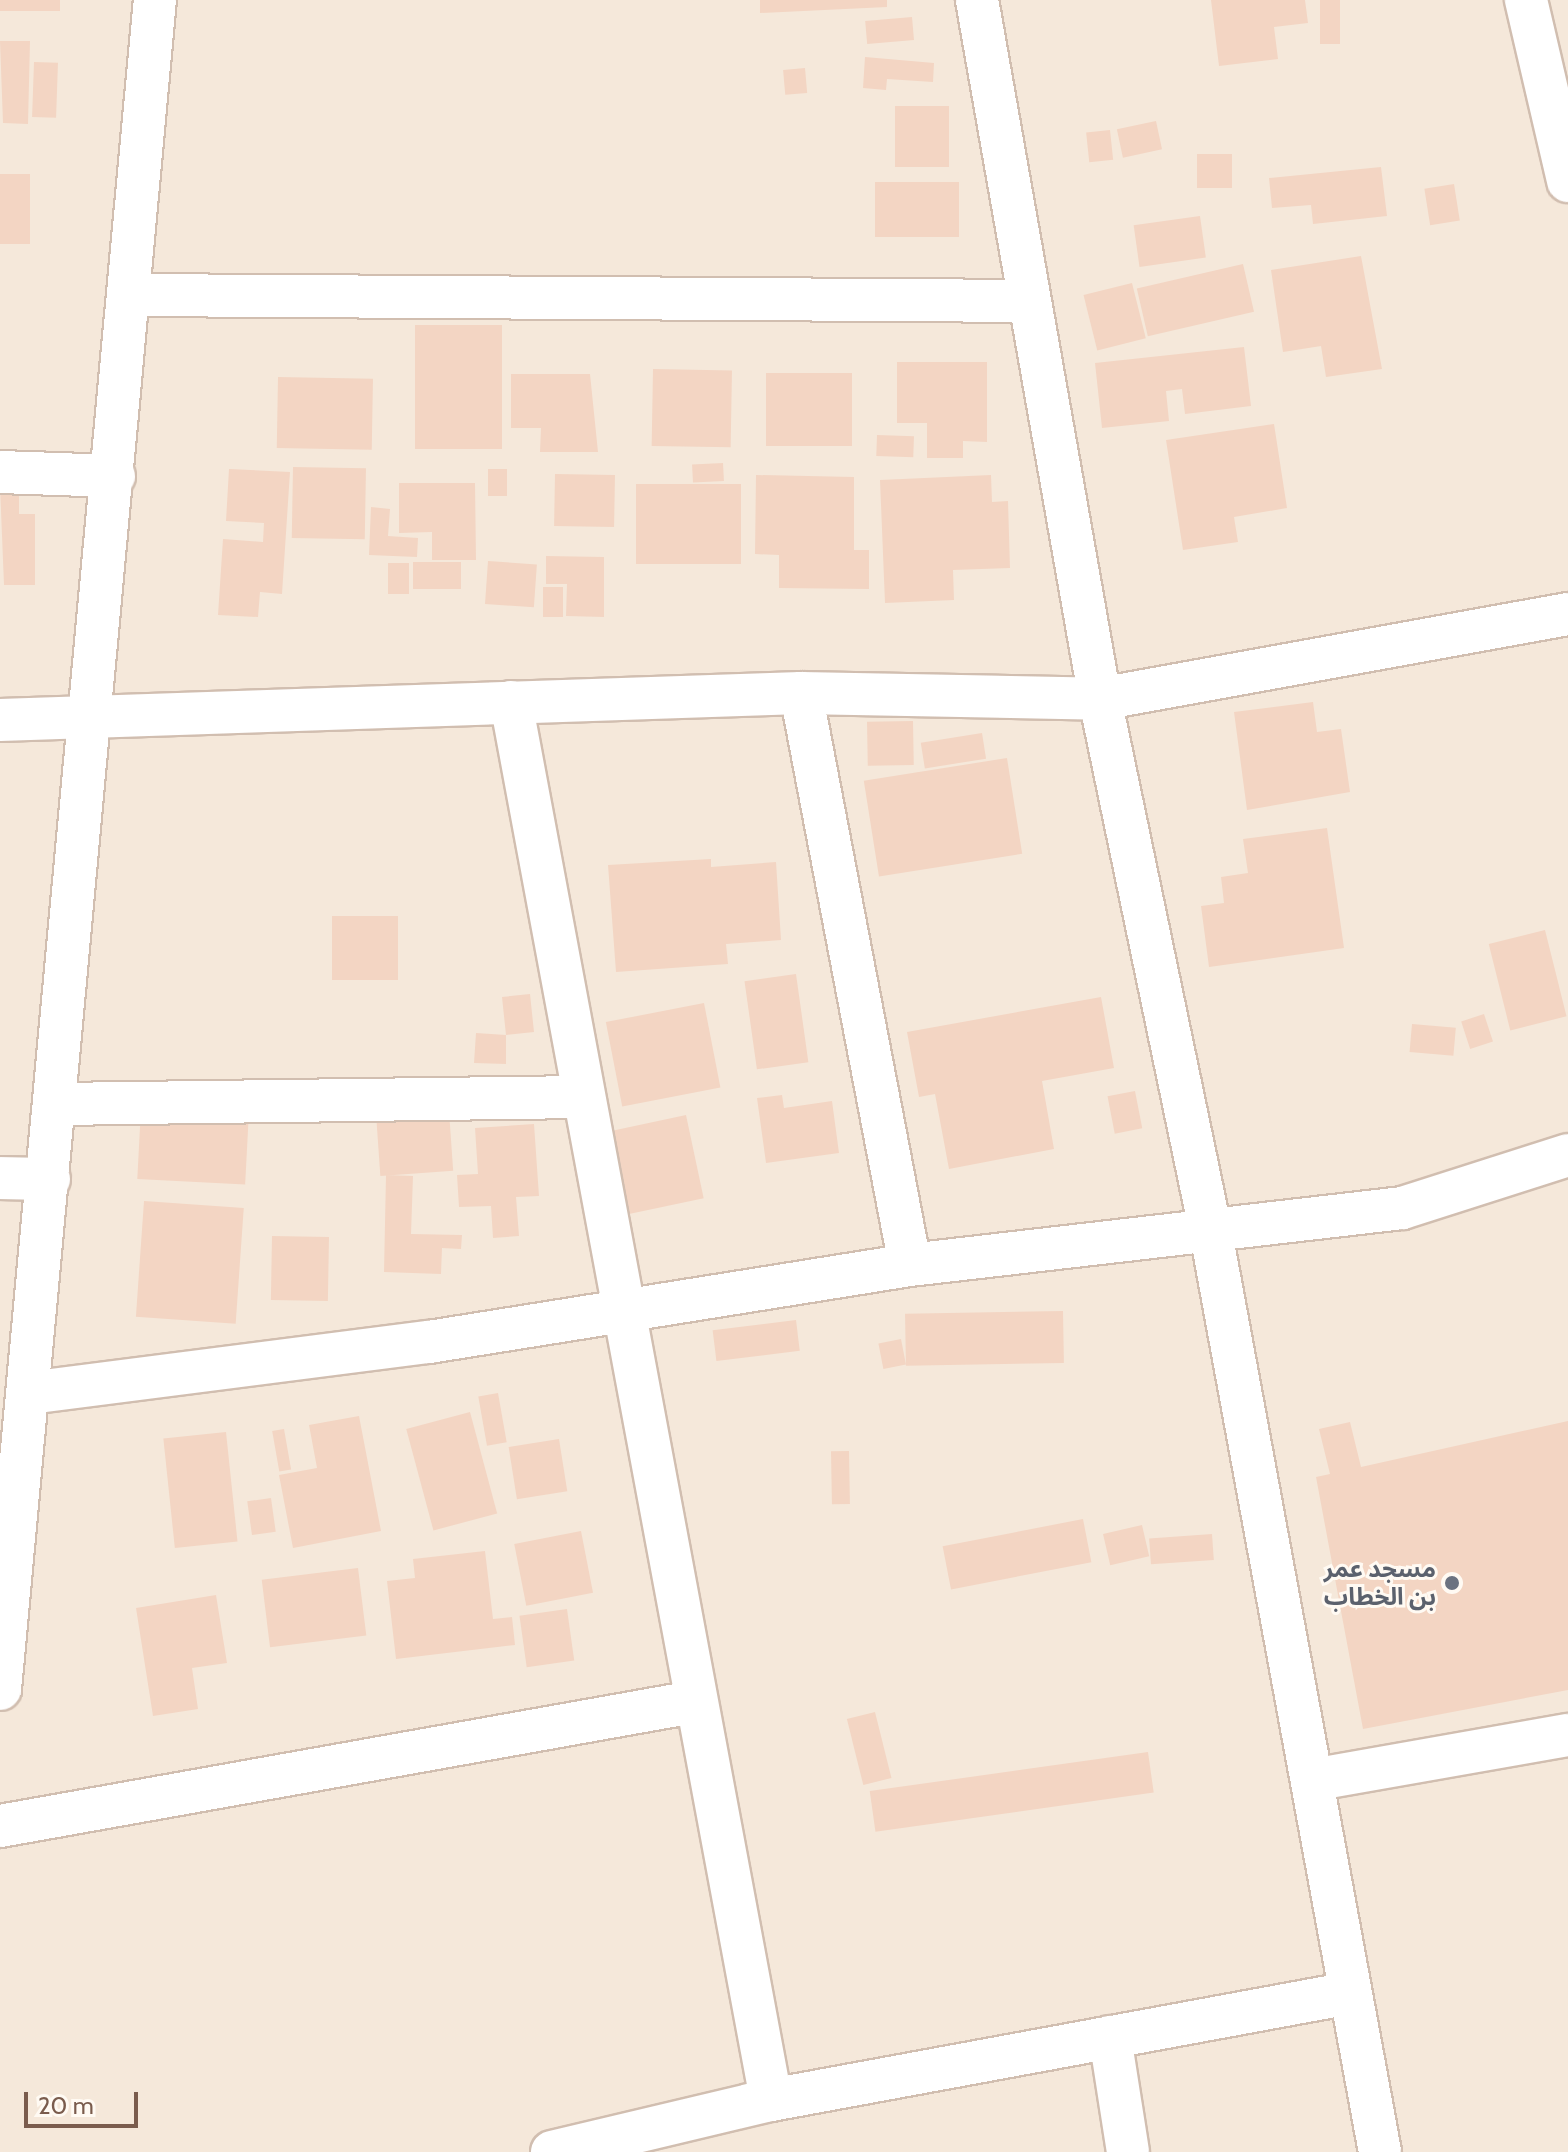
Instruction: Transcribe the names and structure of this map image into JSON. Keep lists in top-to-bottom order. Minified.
{"places":["مسجد عمر بن الخطاب"],"scale_bar":"20 m"}
